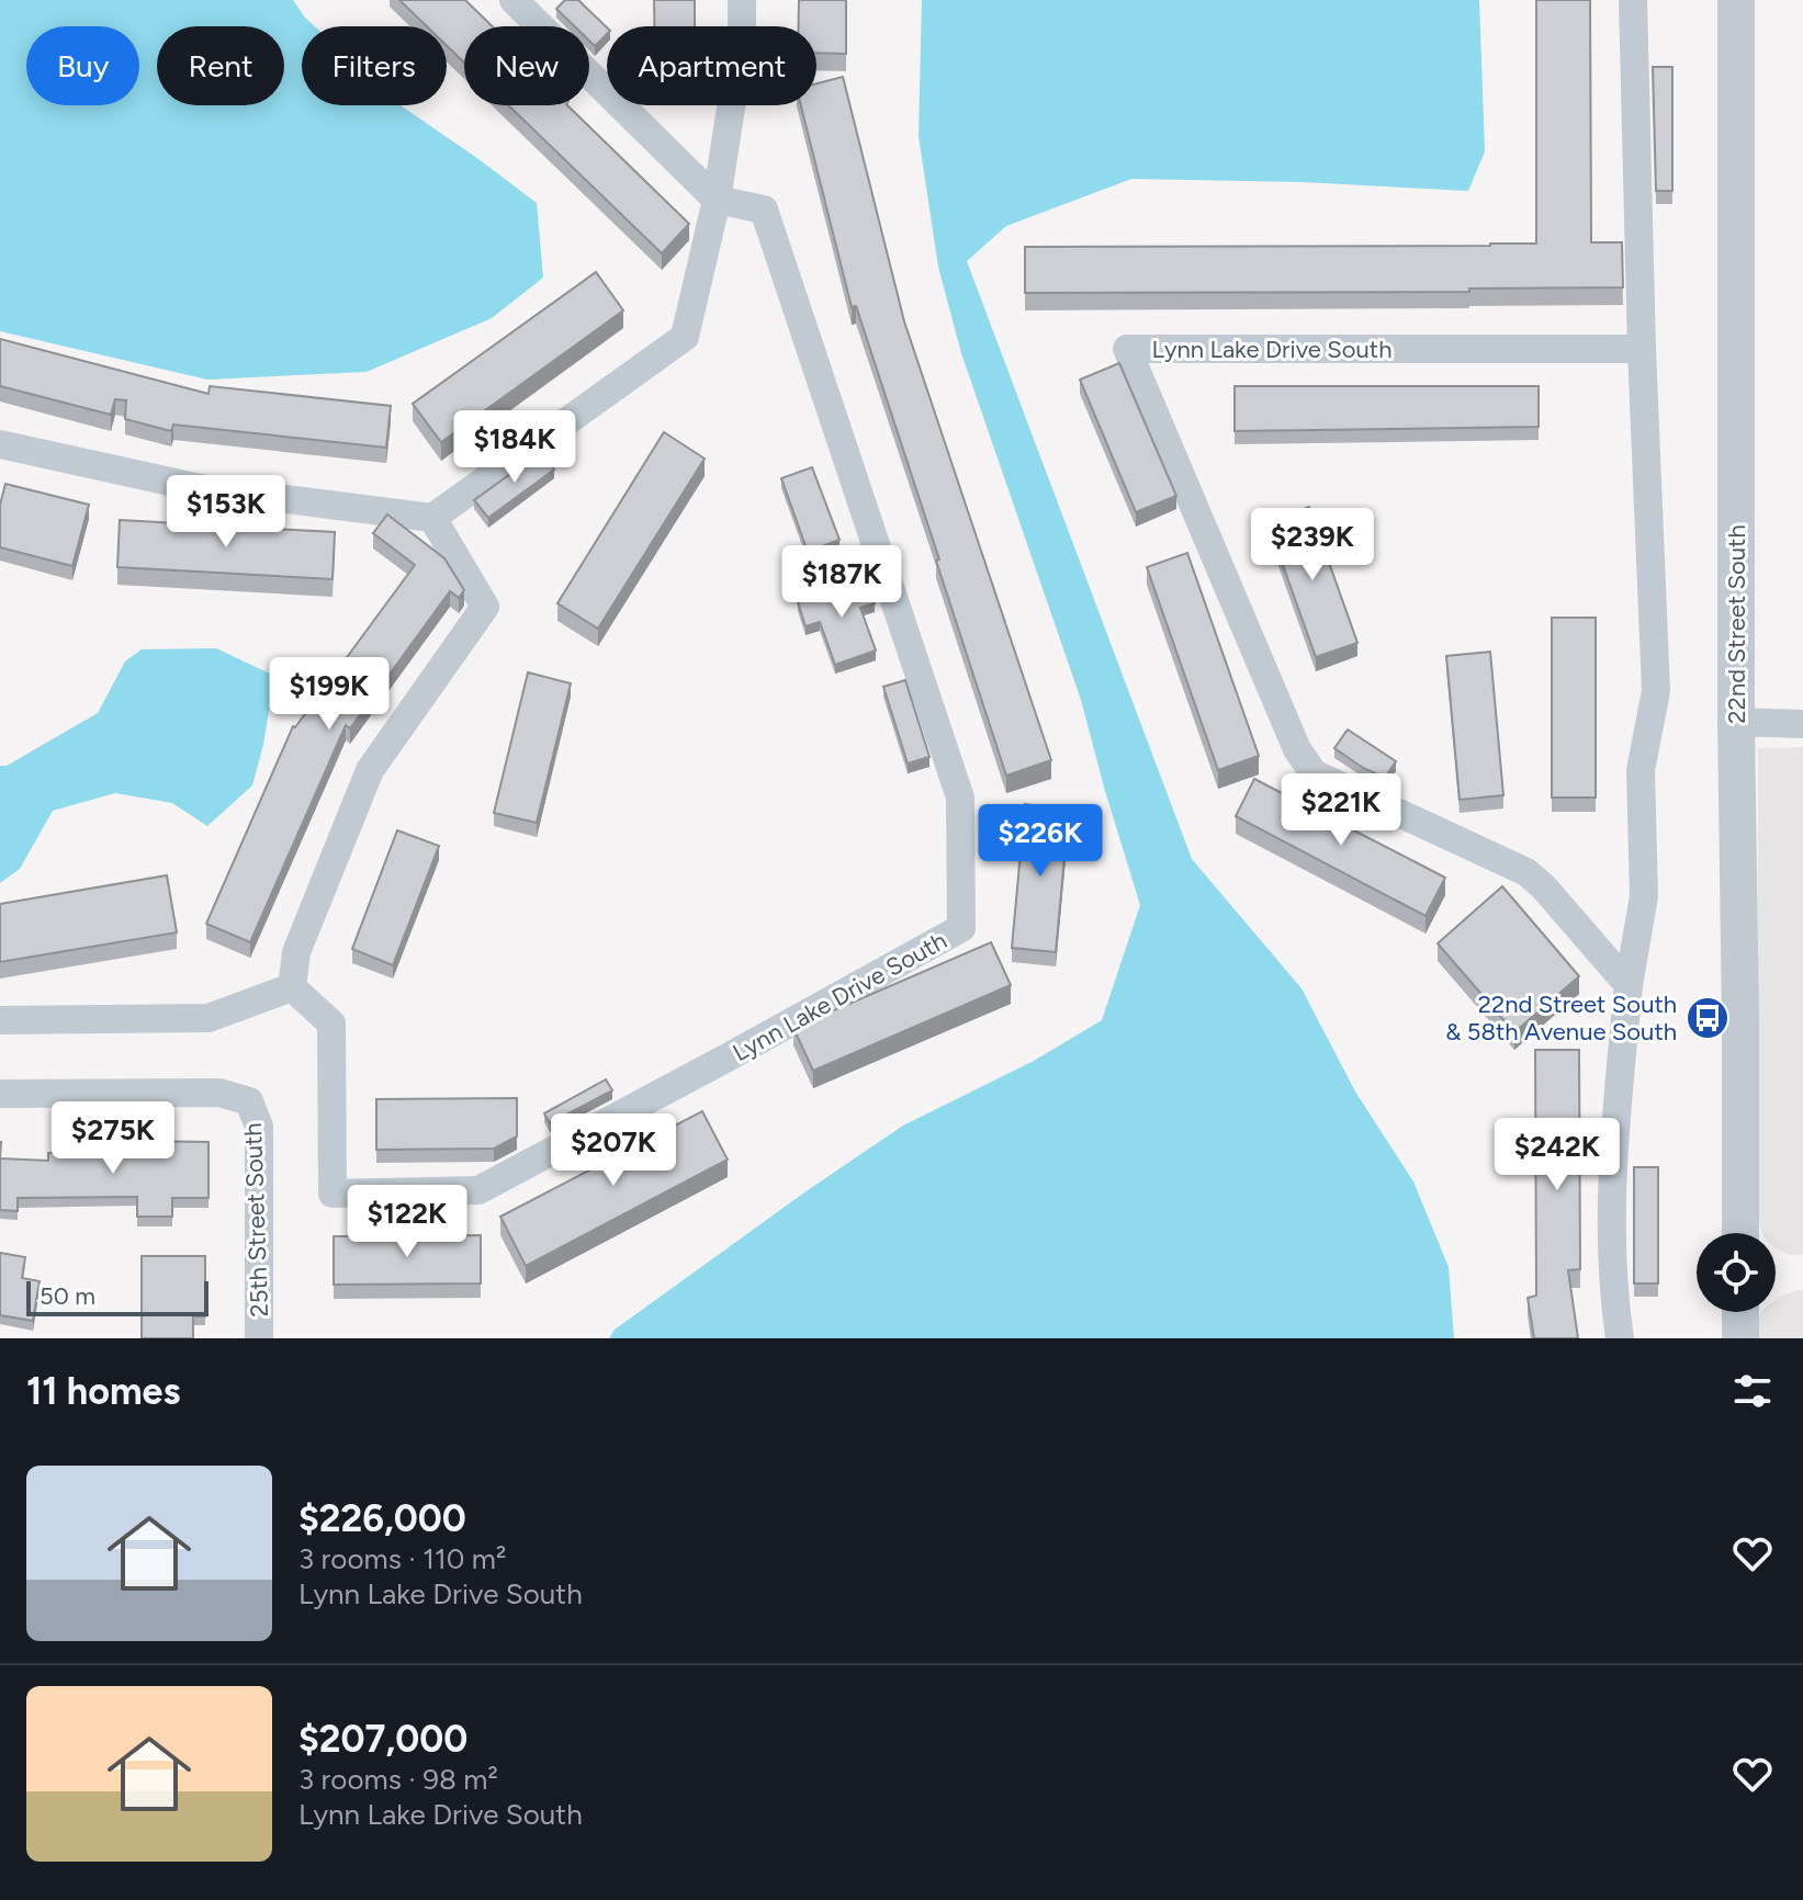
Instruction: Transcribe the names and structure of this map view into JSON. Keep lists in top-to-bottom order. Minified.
{"streets":{"street":["Lynn Lake Drive South","22nd Street South","25th Street South"]},"places":{"bus stop":["22nd Street South & 58th Avenue South"]},"scale_bar":"50 m","page":{"chip":["Buy","Rent","Filters","New","Apartment"],"price":["$184K","$153K","$239K","$187K","$199K","$221K","$226K","$275K","$207K","$242K","$122K"],"scale":"50 m","heading":"11 homes","list":[{"name":"$226,000","note":"3 rooms · 110 m² · Lynn Lake Drive South"},{"name":"$207,000","note":"3 rooms · 98 m² · Lynn Lake Drive South"}]}}
